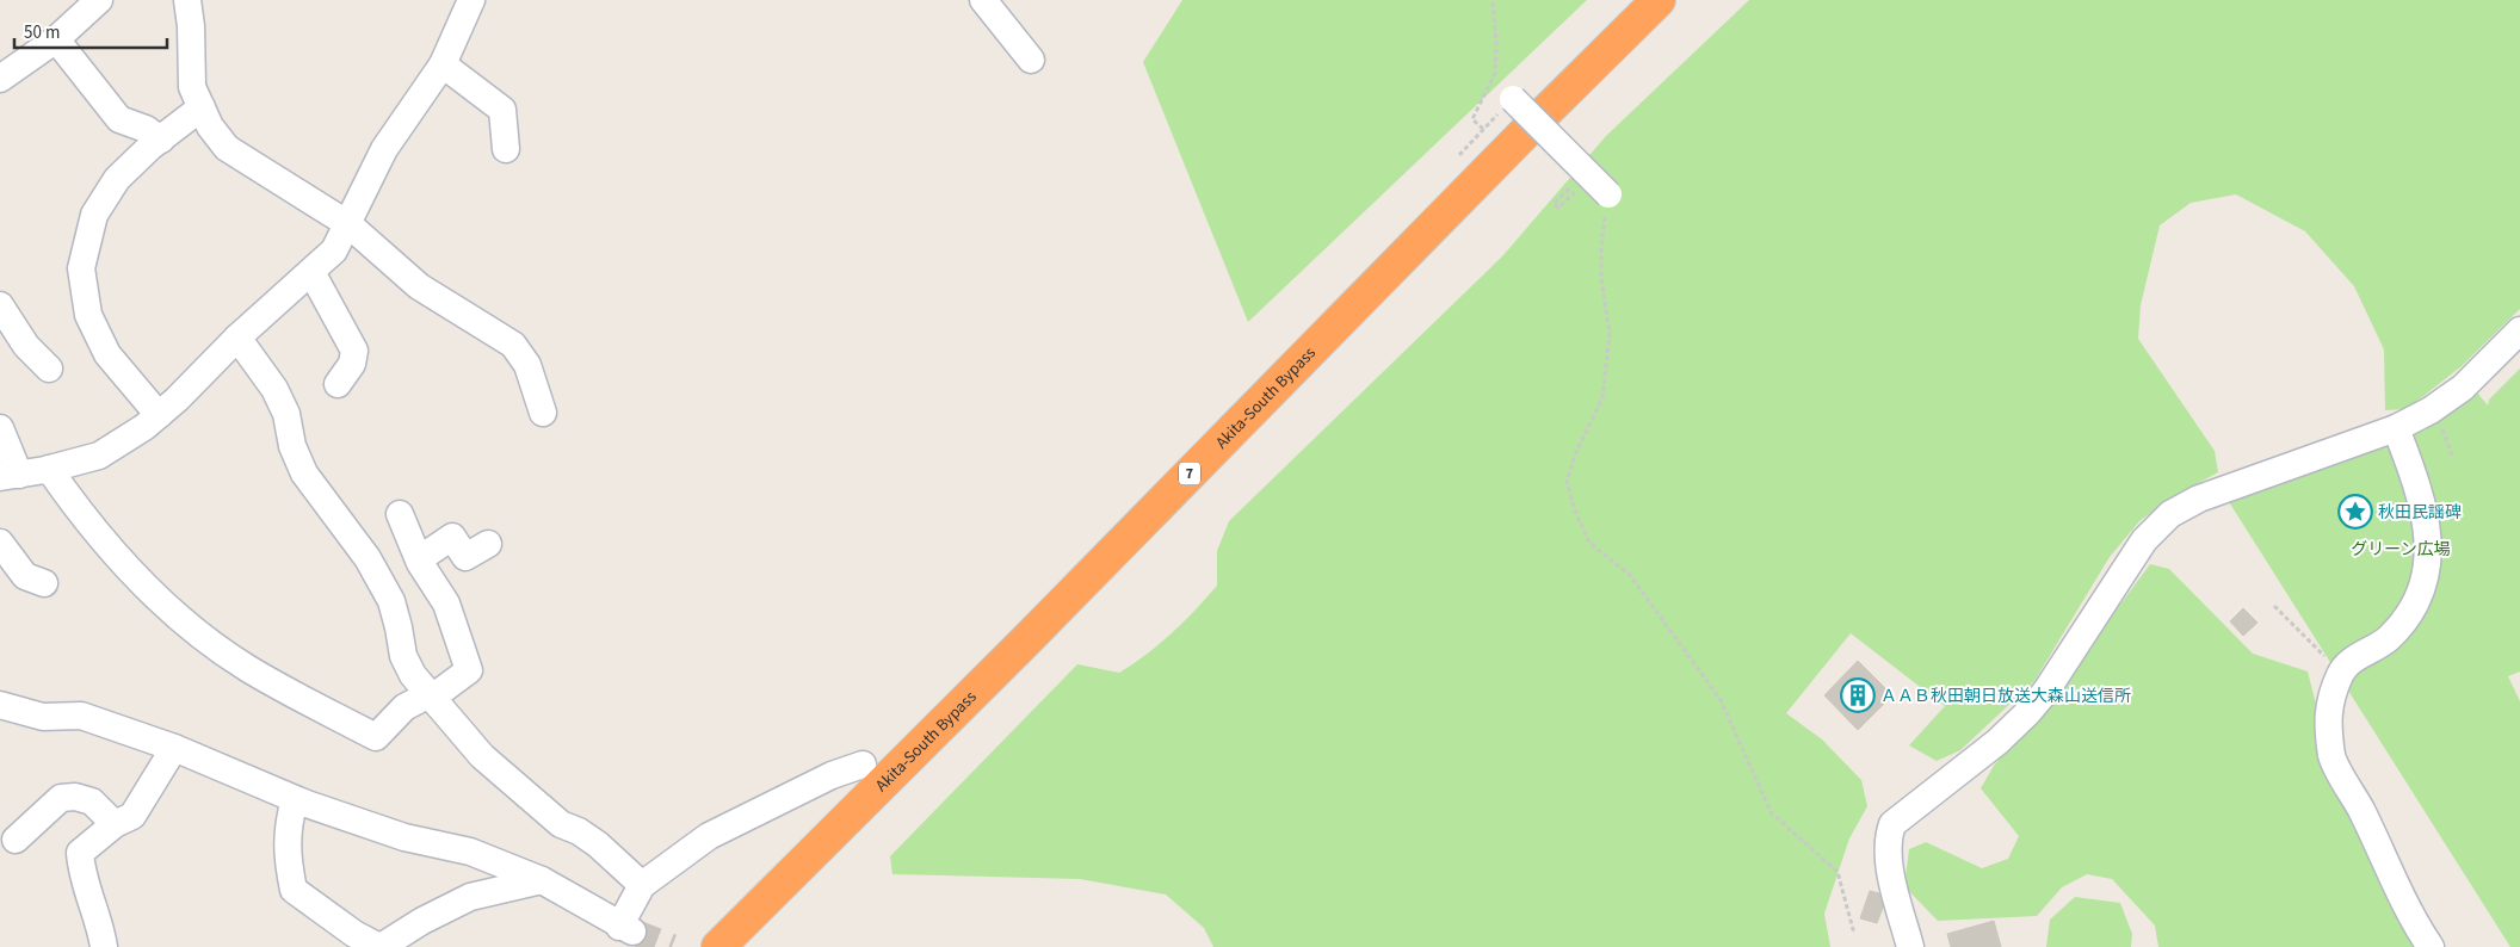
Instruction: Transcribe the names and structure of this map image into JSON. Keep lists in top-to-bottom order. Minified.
{"streets":{"highway":["Akita-South Bypass","7"]},"parks":["グリーン広場"],"places":{"place":["秋田民謡碑"],"building":["ＡＡＢ秋田朝日放送大森山送信所"]},"scale_bar":"50 m"}
